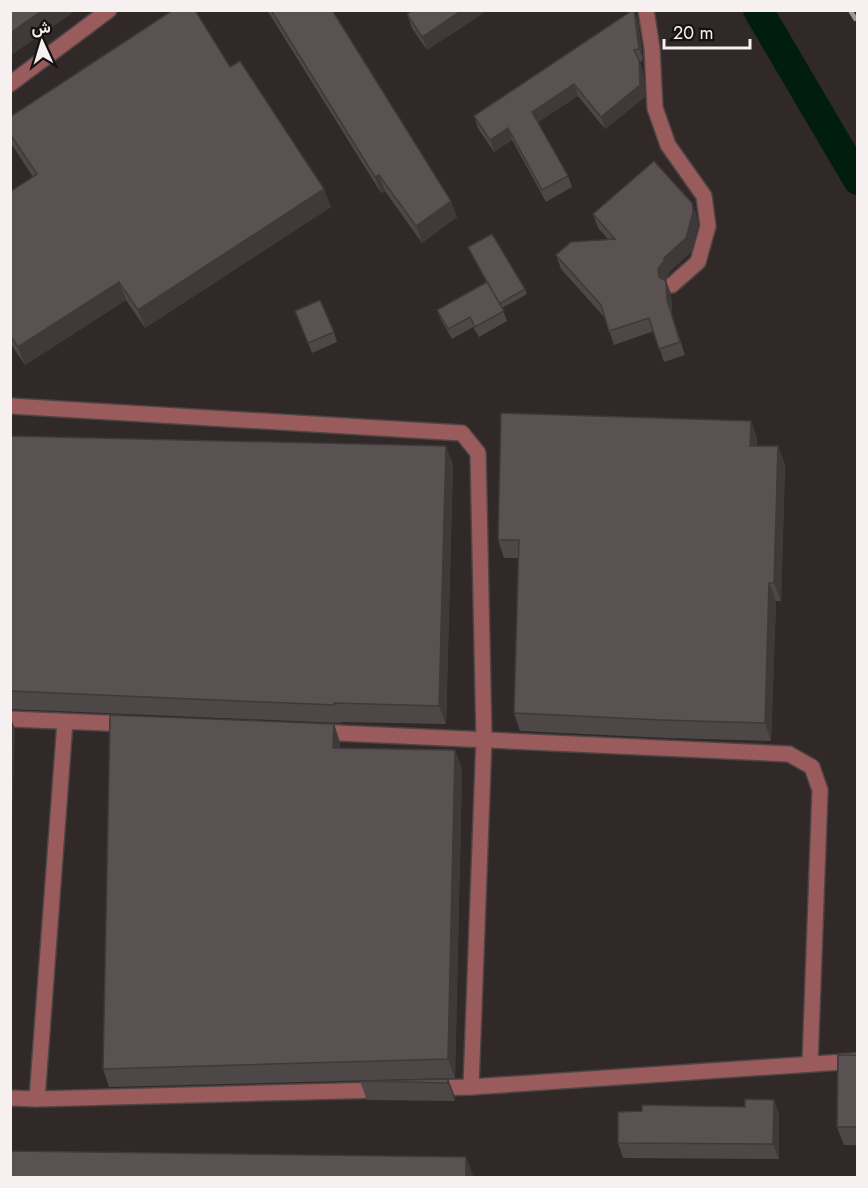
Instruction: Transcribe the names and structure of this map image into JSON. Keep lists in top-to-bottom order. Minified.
{"scale_bar":"20 m","north":"top"}
